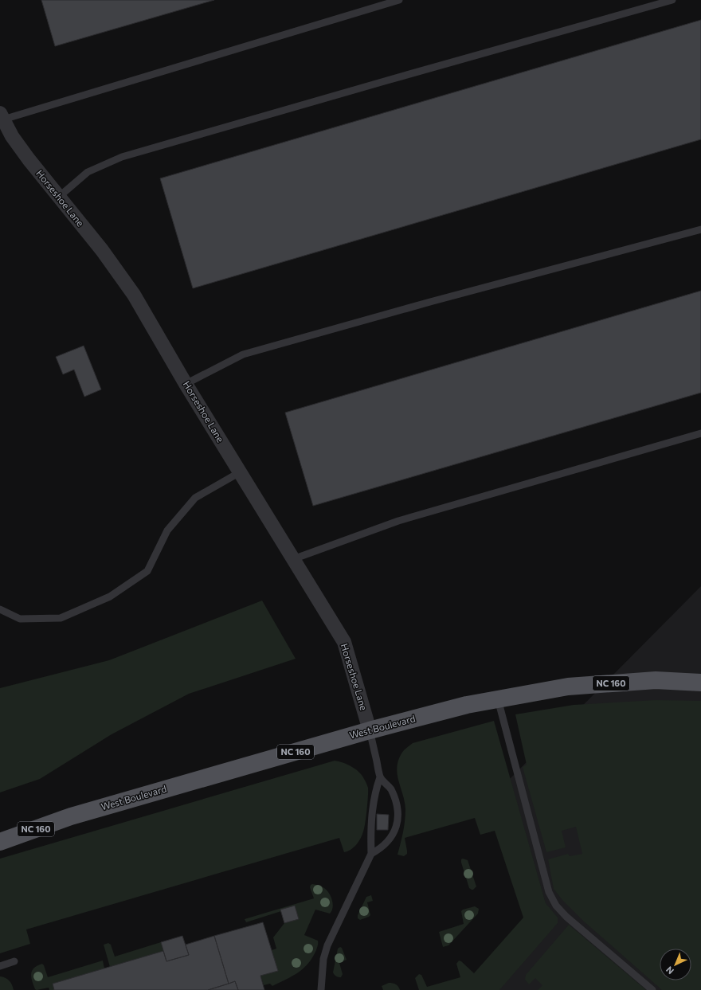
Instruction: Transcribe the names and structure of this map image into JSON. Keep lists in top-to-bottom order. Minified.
{"streets":{"main road":["NC 160","West Boulevard"],"street":["Horseshoe Lane"]},"crossings":[["Horseshoe Lane","West Boulevard"]],"north":"bottom left"}
